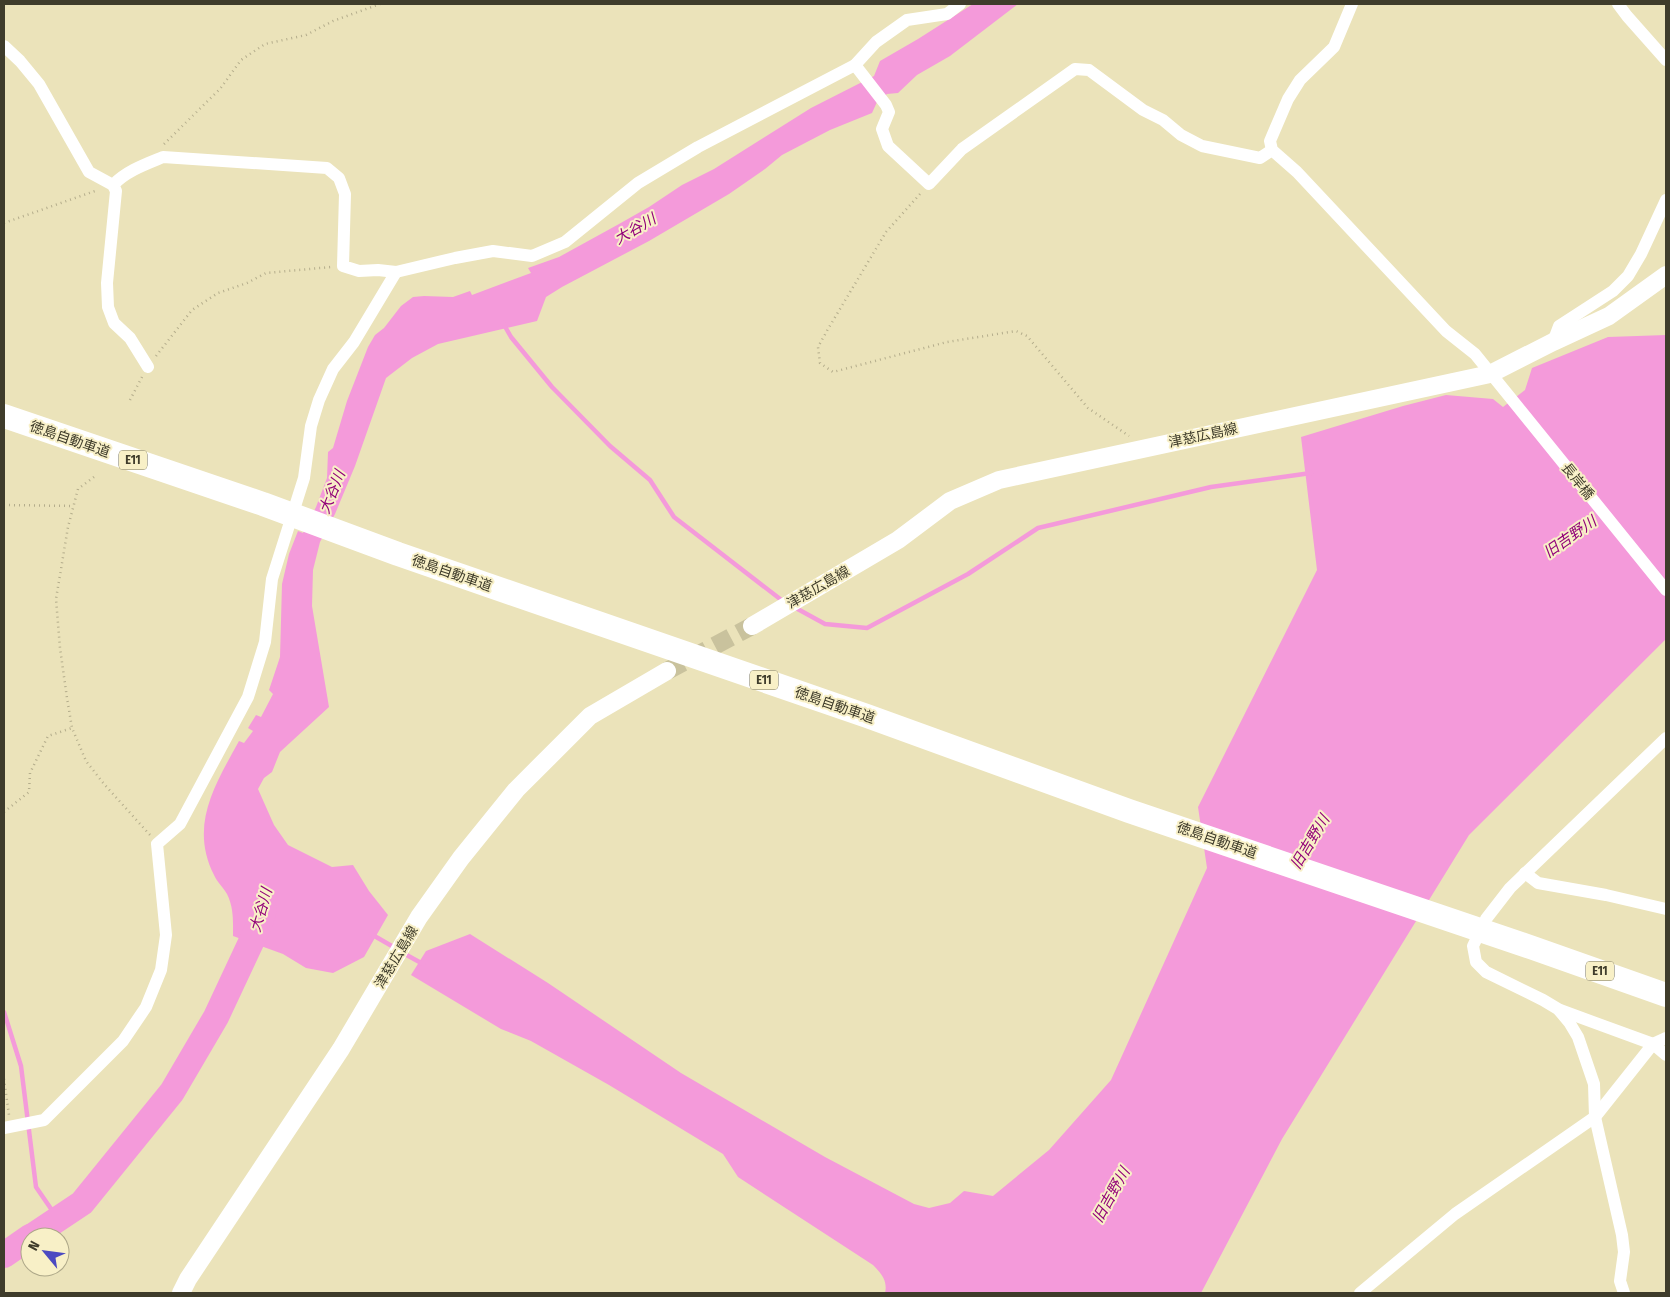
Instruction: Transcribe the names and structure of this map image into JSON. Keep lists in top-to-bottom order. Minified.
{"streets":{"highway":["徳島自動車道","E11"],"main road":["津慈広島線"],"street":["長岸橋"]},"crossings":[["津慈広島線","長岸橋"]],"water":["大谷川","旧吉野川"],"north":"top left"}
